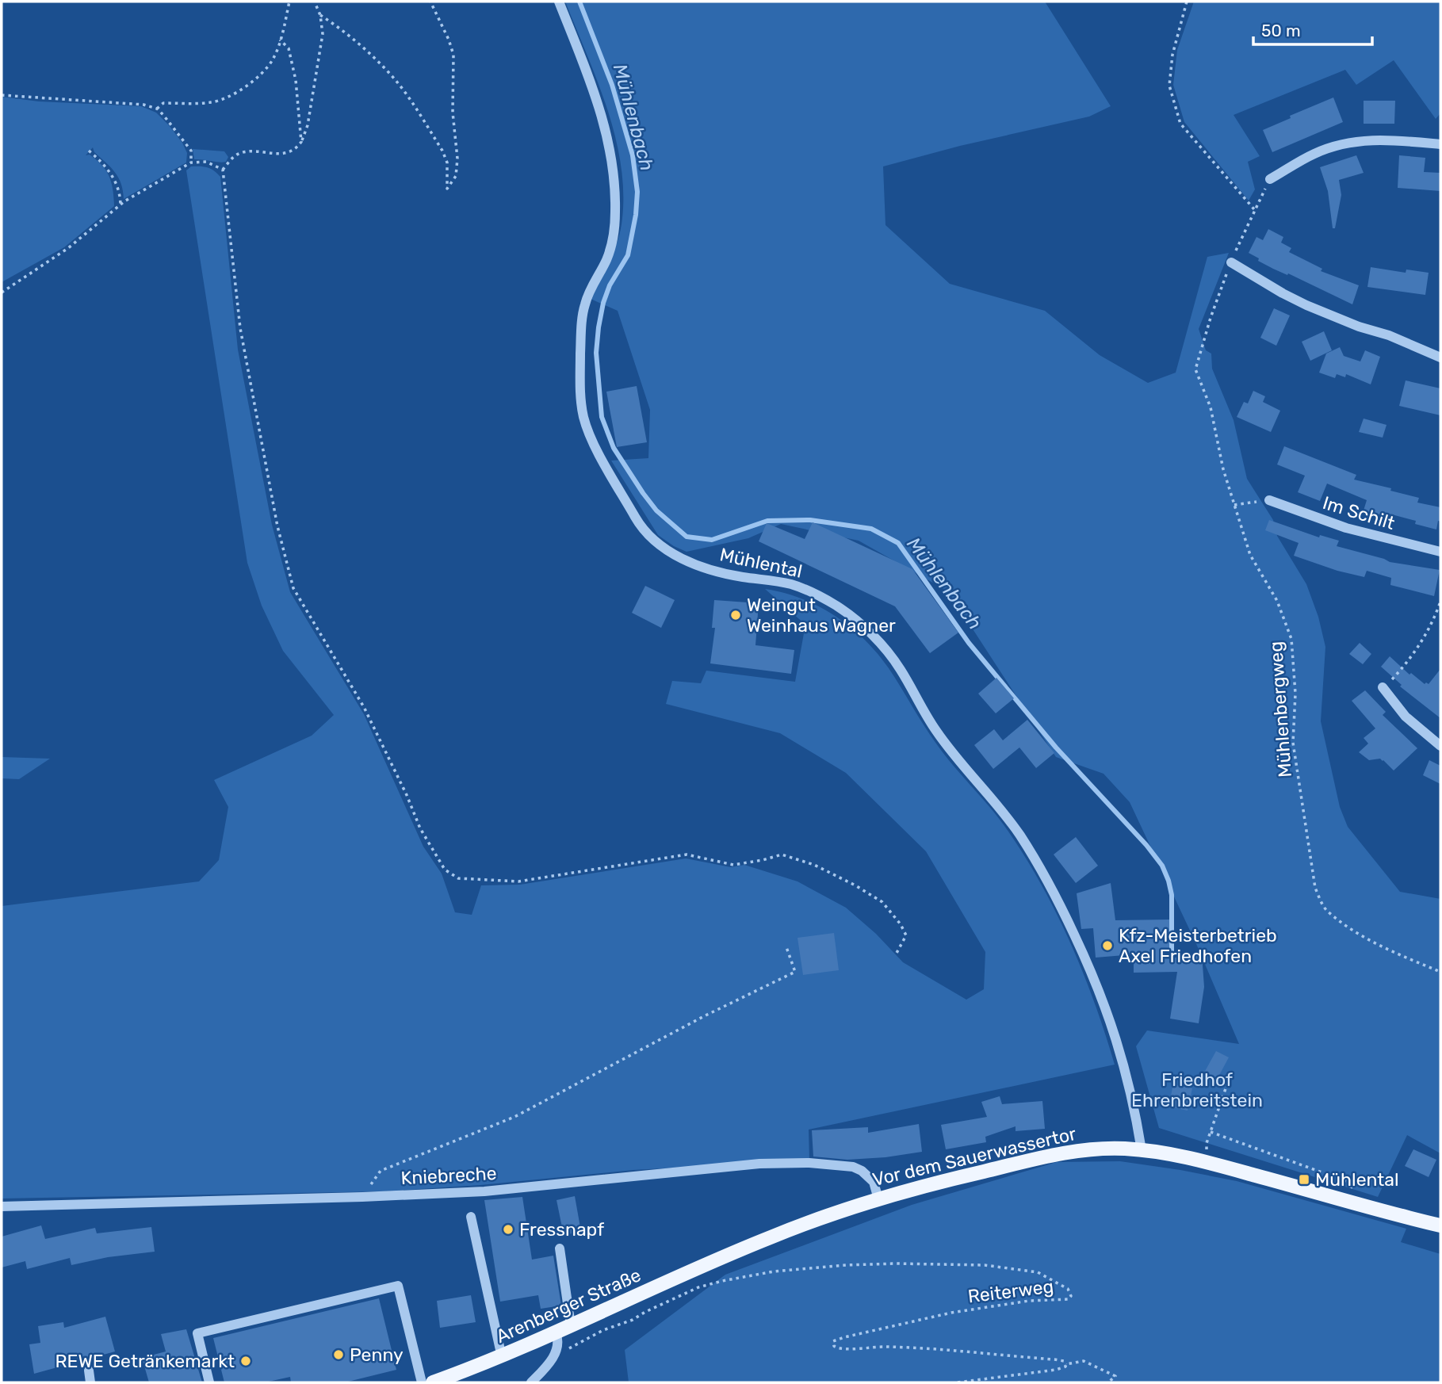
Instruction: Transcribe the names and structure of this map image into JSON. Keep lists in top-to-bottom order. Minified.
{"streets":{"main road":["Vor dem Sauerwassertor","Arenberger Straße"],"street":["Im Schilt","Mühlental","Kniebreche"],"path":["Mühlenbergweg","Reiterweg"]},"crossings":[["Mühlental","Vor dem Sauerwassertor"],["Vor dem Sauerwassertor","Kniebreche"],["Vor dem Sauerwassertor","Arenberger Straße"]],"water":["Mühlenbach"],"parks":["Friedhof Ehrenbreitstein"],"places":{"other":["Weingut Weinhaus Wagner","Kfz-Meisterbetrieb Axel Friedhofen","Fressnapf","Penny","REWE Getränkemarkt"],"transit":["Mühlental"]},"scale_bar":"50 m"}
